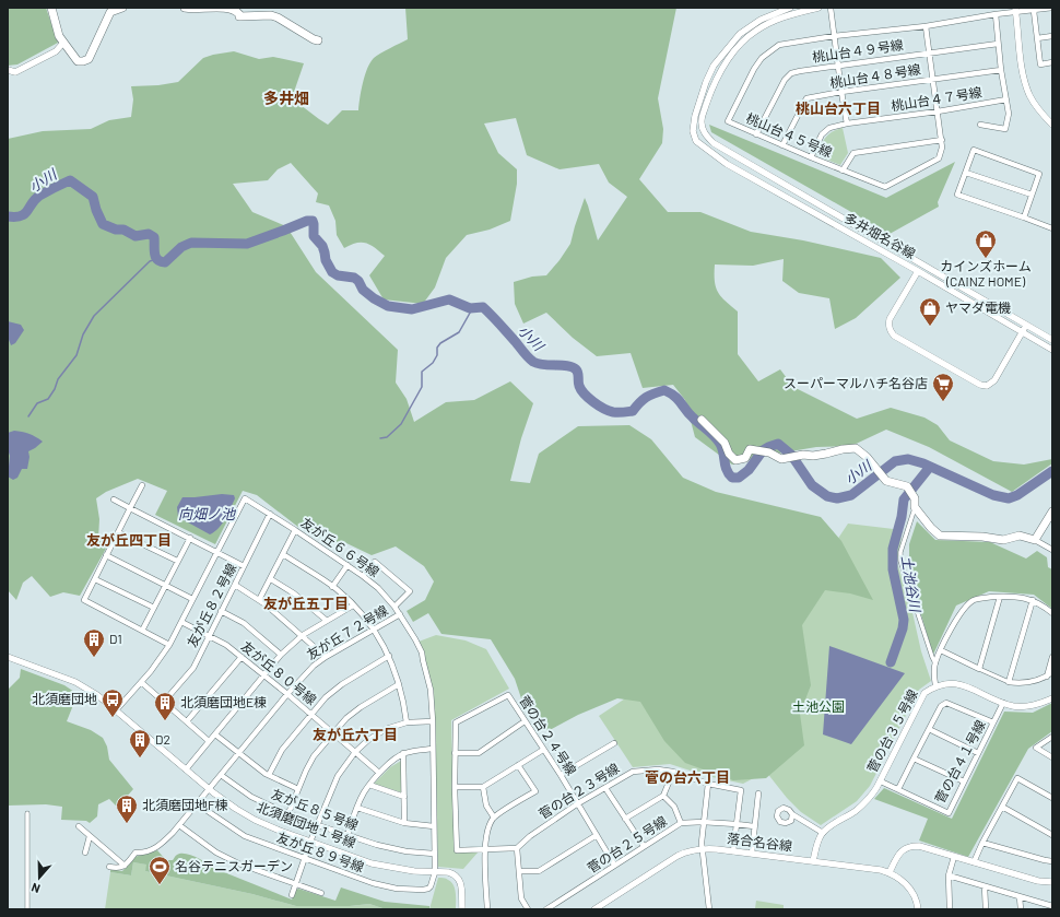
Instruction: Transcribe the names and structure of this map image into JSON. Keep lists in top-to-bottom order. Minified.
{"streets":{"street":["桃山台４９号線","桃山台４８号線","桃山台４７号線","桃山台４５号線","多井畑名谷線","友が丘６６号線","友が丘８２号線","友が丘７２号線","友が丘８０号線","菅の台３５号線","菅の台２４号線","菅の台４１号線","菅の台２３号線","友が丘８５号線","北須磨団地１号線","落合名谷線","菅の台２５号線","友が丘８９号線"]},"crossings":[["桃山台４９号線","桃山台４５号線"],["桃山台４８号線","桃山台４５号線"],["桃山台４７号線","桃山台４５号線"],["友が丘６６号線","友が丘８２号線"],["友が丘６６号線","友が丘７２号線"],["友が丘６６号線","友が丘８０号線"],["友が丘６６号線","友が丘８５号線"],["友が丘６６号線","北須磨団地１号線"],["友が丘６６号線","友が丘８９号線"],["友が丘８２号線","友が丘８０号線"],["友が丘７２号線","友が丘８０号線"],["友が丘７２号線","友が丘８５号線"],["友が丘７２号線","北須磨団地１号線"],["友が丘７２号線","友が丘８９号線"],["菅の台３５号線","菅の台４１号線"],["菅の台２４号線","菅の台２３号線"],["菅の台２４号線","菅の台２５号線"],["北須磨団地１号線","友が丘８９号線"]],"districts":["多井畑","桃山台六丁目","友が丘四丁目","友が丘五丁目","友が丘六丁目","菅の台六丁目"],"water":["小川","向畑ノ池","土池谷川"],"parks":["土池公園"],"places":{"shop":["カインズホーム (CAINZ HOME)","ヤマダ電機"],"supermarket":["スーパーマルハチ名谷店"],"building":["D1","北須磨団地E棟","D2","北須磨団地F棟"],"bus stop":["北須磨団地"],"sports":["名谷テニスガーデン"]},"north":"bottom"}
